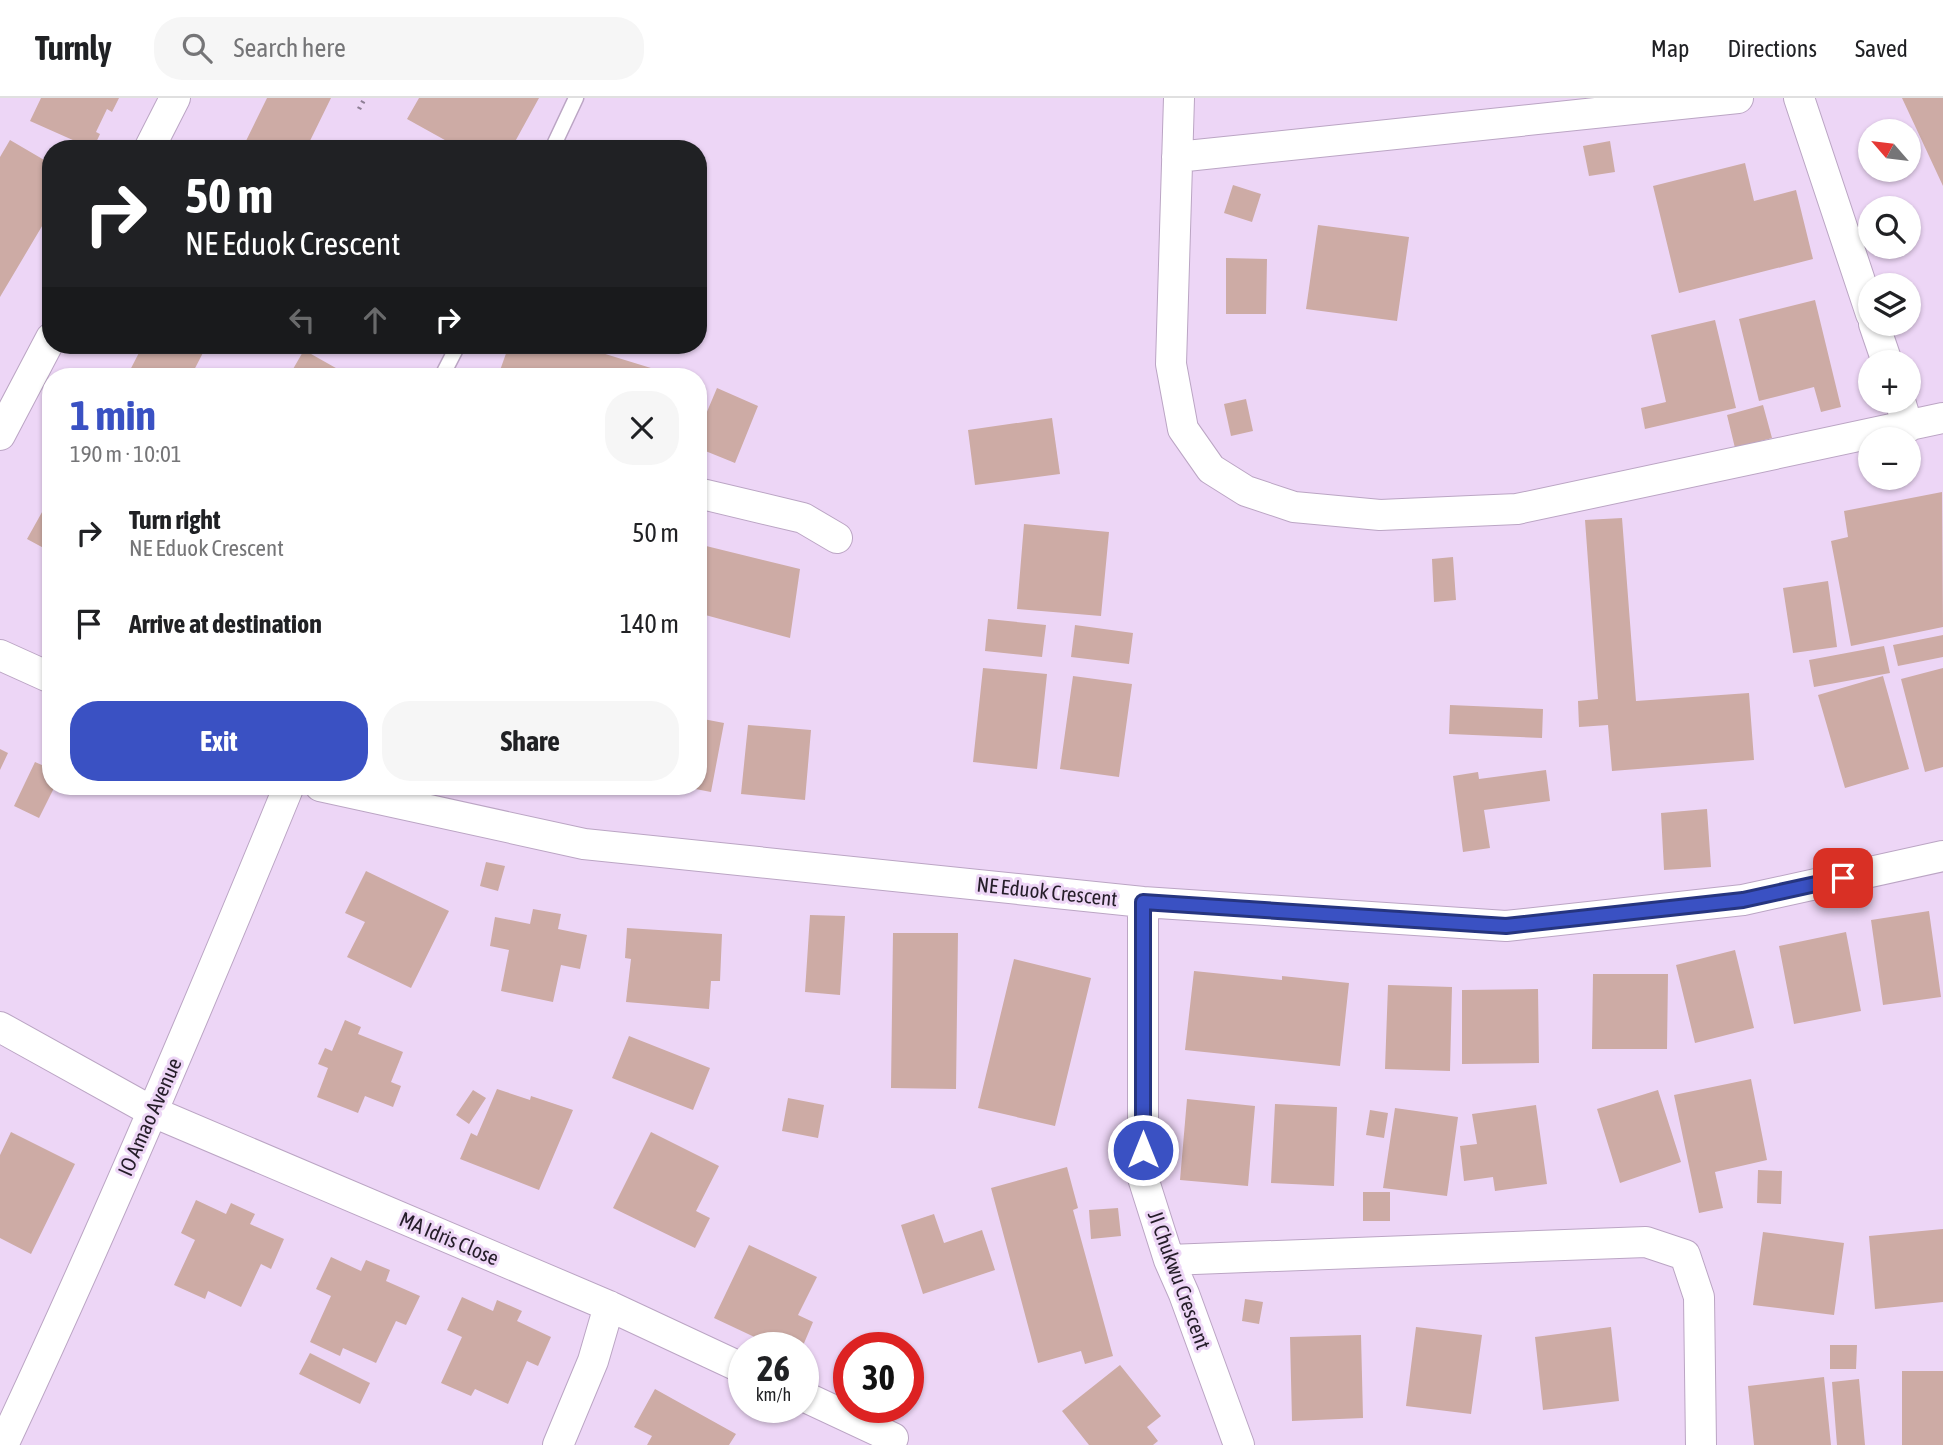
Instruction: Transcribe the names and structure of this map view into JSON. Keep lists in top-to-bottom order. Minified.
{"streets":{"street":["NE Eduok Crescent","IO Amao Avenue","MA Idris Close","JI Chukwu Crescent"]},"crossings":[["NE Eduok Crescent","JI Chukwu Crescent"],["IO Amao Avenue","MA Idris Close"]],"north":"top left","page":{"header":"Turnly","search":"Search here","nav":["Map","Directions","Saved"],"map_buttons":["+","−"],"turn":["50 m","NE Eduok Crescent"],"heading":["1 min","190 m · 10:01"],"list":[{"name":"Turn right","note":"NE Eduok Crescent","value":"50 m"},{"name":"Arrive at destination","value":"140 m"}],"buttons":["Exit","Share"],"speed":"26 km/h","limit":"30"}}
